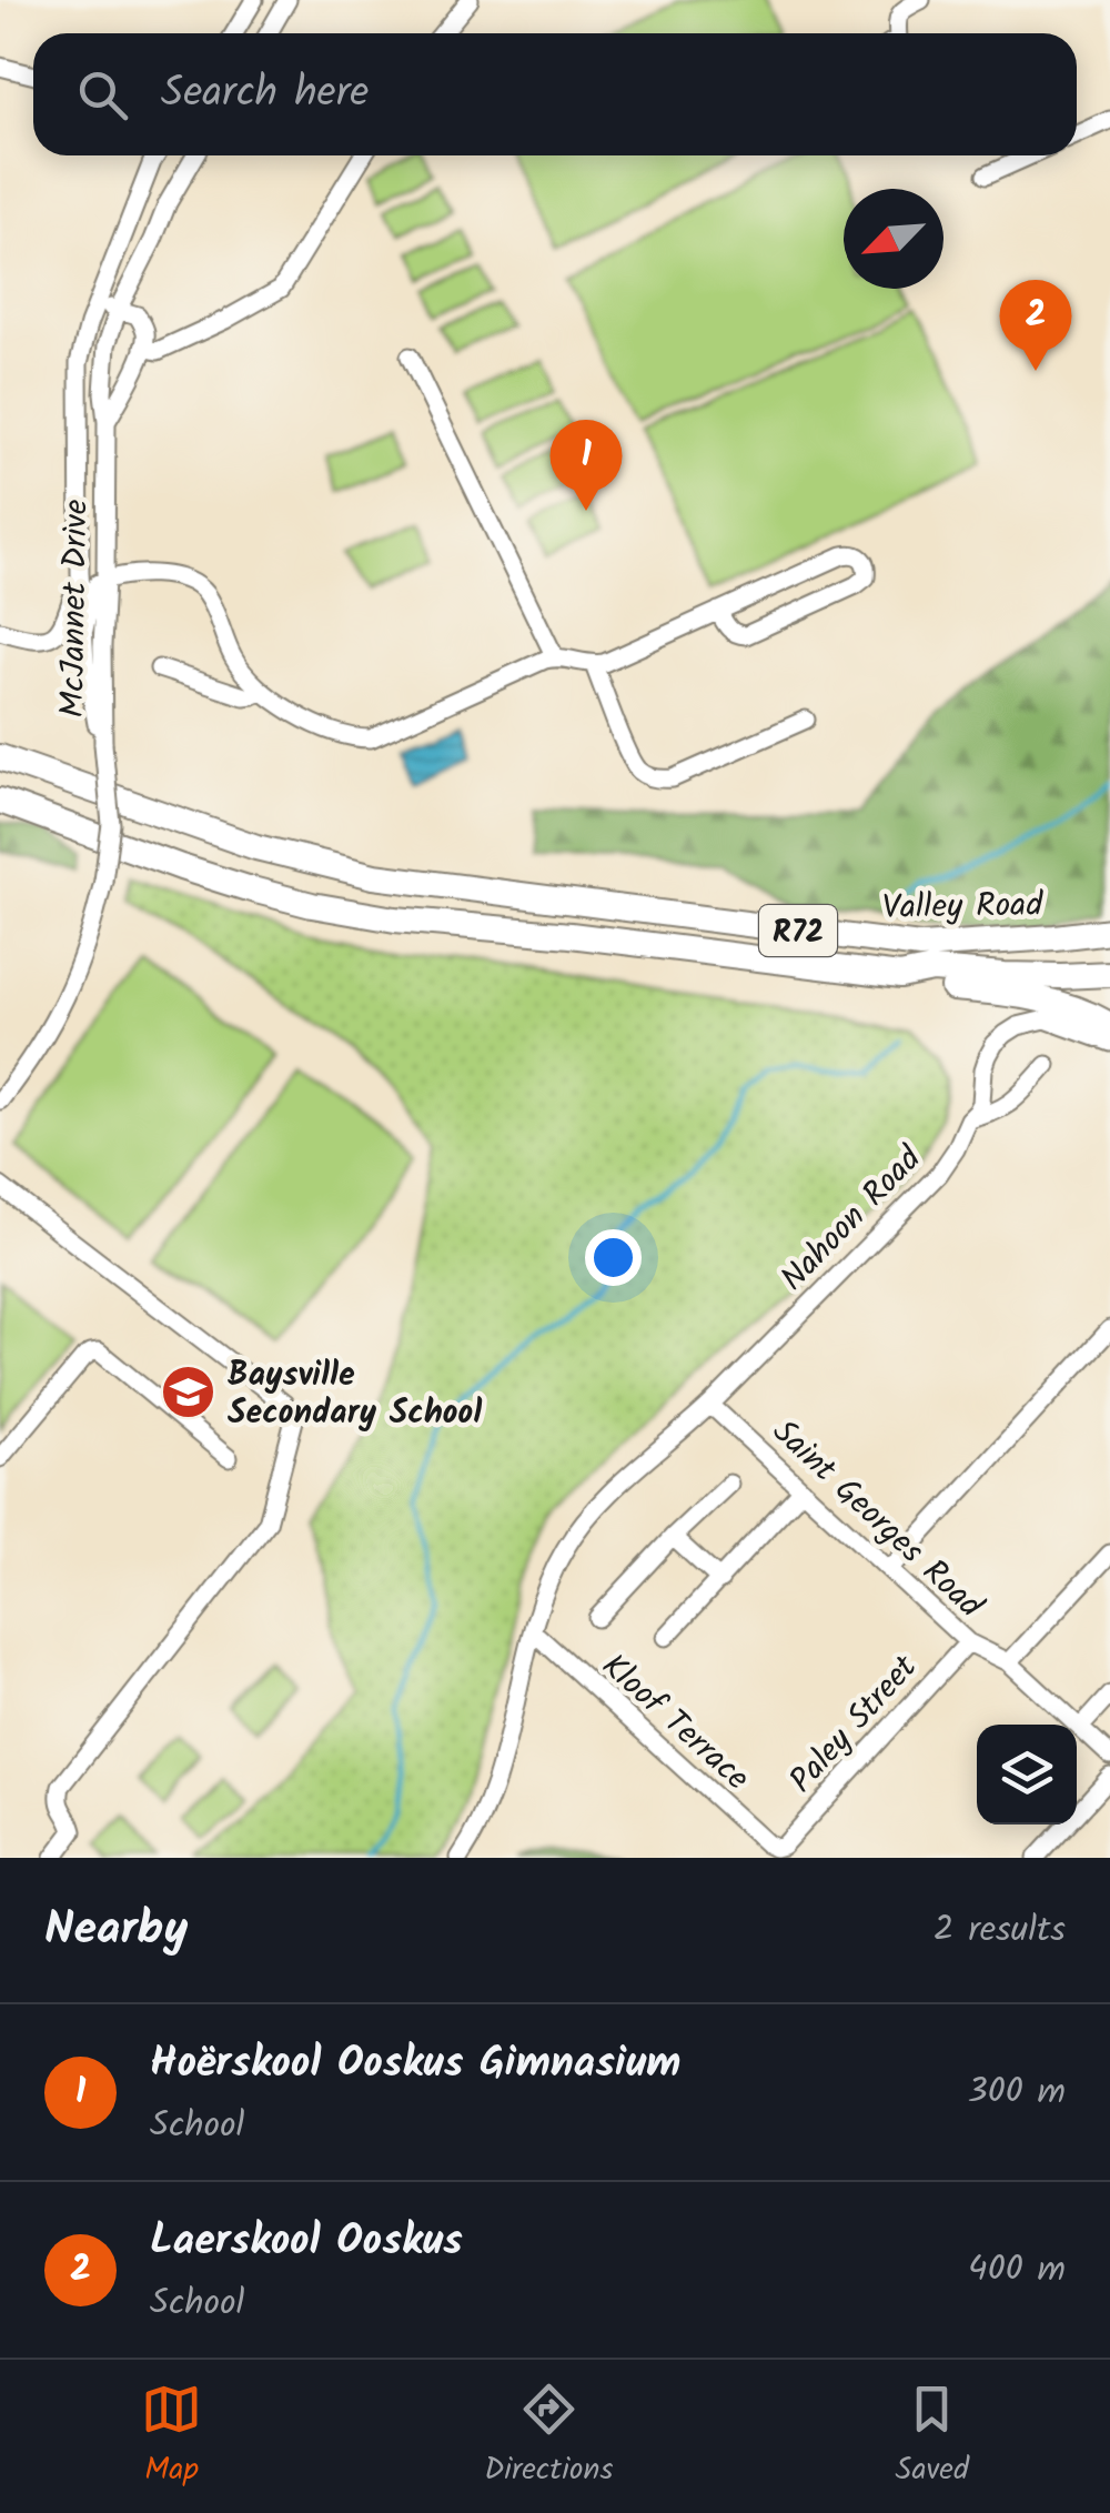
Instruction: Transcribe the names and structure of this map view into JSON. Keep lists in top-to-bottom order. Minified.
{"streets":{"highway":["Valley Road","R72"],"street":["McJannet Drive","Nahoon Road","Saint Georges Road","Kloof Terrace","Paley Street"]},"crossings":[["Nahoon Road","Saint Georges Road"],["Saint Georges Road","Kloof Terrace"],["Saint Georges Road","Paley Street"],["Kloof Terrace","Paley Street"]],"places":{"school or university":["Baysville Secondary School"]},"north":"bottom left","page":{"search":"Search here","pins":["2","1"],"heading":["Nearby","2 results"],"list":[{"mark":"1","name":"Hoërskool Ooskus Gimnasium","note":"School","value":"300 m"},{"mark":"2","name":"Laerskool Ooskus","note":"School","value":"400 m"}],"nav":["Map","Directions","Saved"]}}
